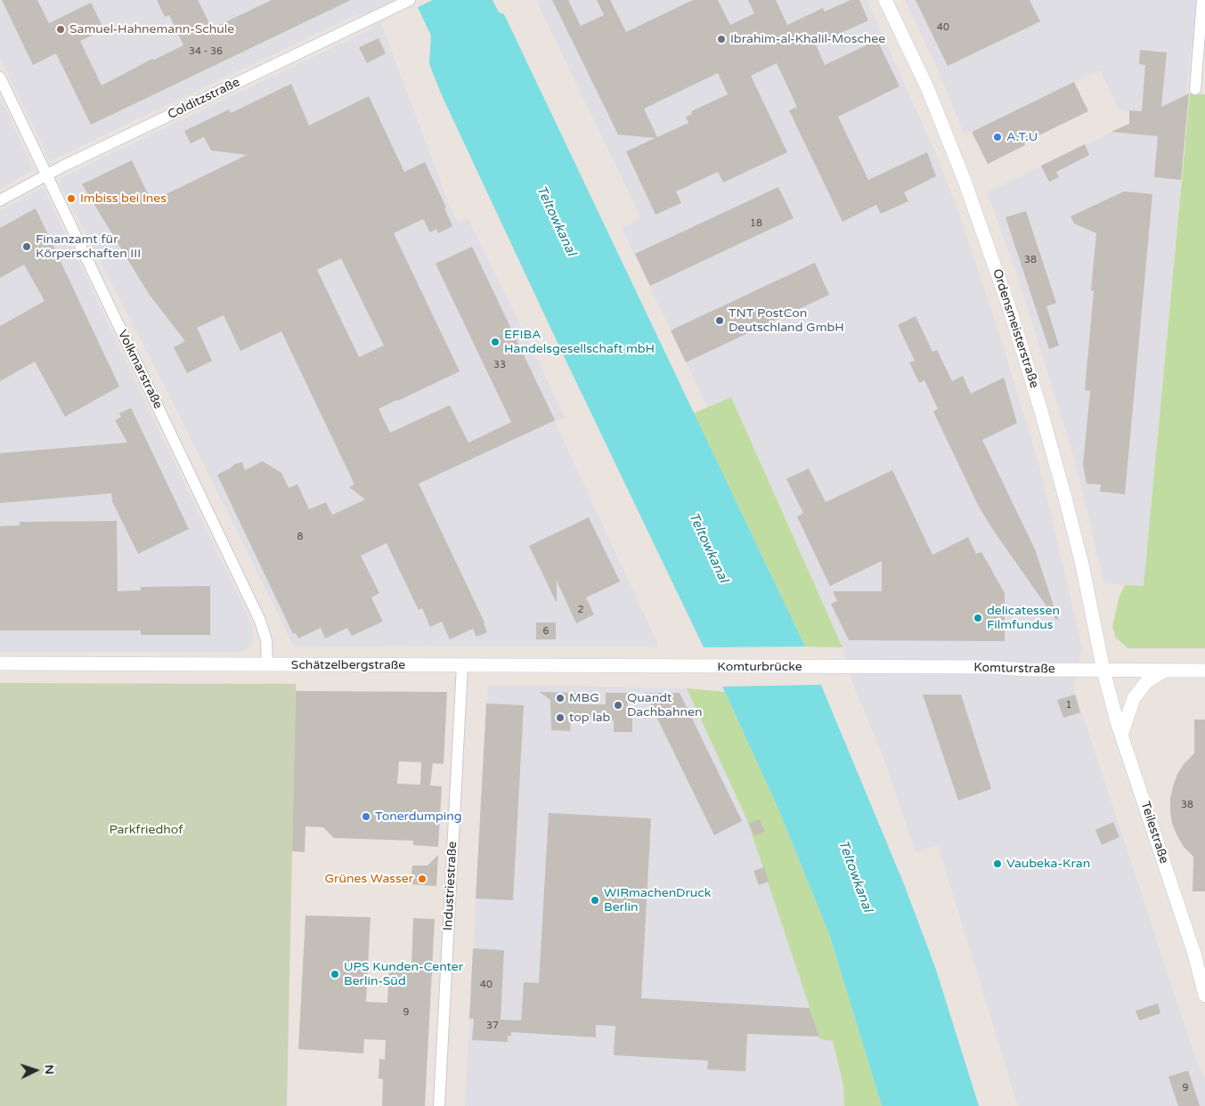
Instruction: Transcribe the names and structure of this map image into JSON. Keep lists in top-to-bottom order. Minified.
{"streets":{"street":["Colditzstraße","Ordensmeisterstraße","Volkmarstraße","Schätzelbergstraße","Komturbrücke","Komturstraße","Teilestraße","Industriestraße"]},"crossings":[["Colditzstraße","Volkmarstraße"],["Ordensmeisterstraße","Komturstraße"],["Ordensmeisterstraße","Teilestraße"],["Volkmarstraße","Schätzelbergstraße"],["Schätzelbergstraße","Komturbrücke"],["Schätzelbergstraße","Industriestraße"],["Komturbrücke","Komturstraße"],["Komturstraße","Teilestraße"]],"water":["Teltowkanal"],"parks":["Parkfriedhof"],"places":["Samuel-Hahnemann-Schule","Ibrahim-al-Khalil-Moschee","A.T.U","Imbiss bei Ines","Finanzamt für Körperschaften III","TNT PostCon Deutschland GmbH","EFIBA Handelsgesellschaft mbH","delicatessen Filmfundus","MBG","Quandt Dachbahnen","top lab","Tonerdumping","Vaubeka-Kran","Grünes Wasser","WIRmachenDruck Berlin","UPS Kunden-Center Berlin-Süd"],"house_numbers":["40","34 - 36","18","38","33","8","2","6","1","38","40","9","37","9"],"north":"right"}
